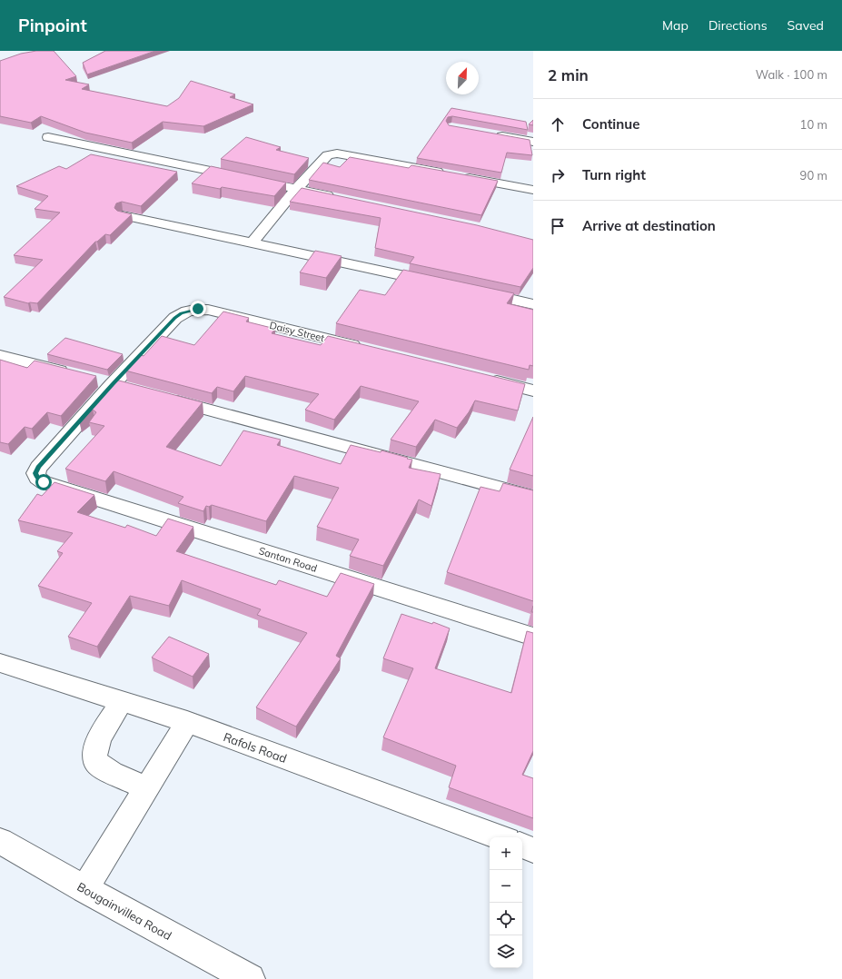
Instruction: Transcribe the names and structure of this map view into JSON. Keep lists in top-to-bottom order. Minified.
{"streets":{"street":["Daisy Street","Santan Road","Rafols Road","Bougainvillea Road"]},"crossings":[["Daisy Street","Santan Road"]],"north":"top right","page":{"header":"Pinpoint","nav":["Map","Directions","Saved"],"heading":["2 min","Walk · 100 m"],"list":[["Continue","10 m"],["Turn right","90 m"],"Arrive at destination"],"map_buttons":["+","−"]}}
